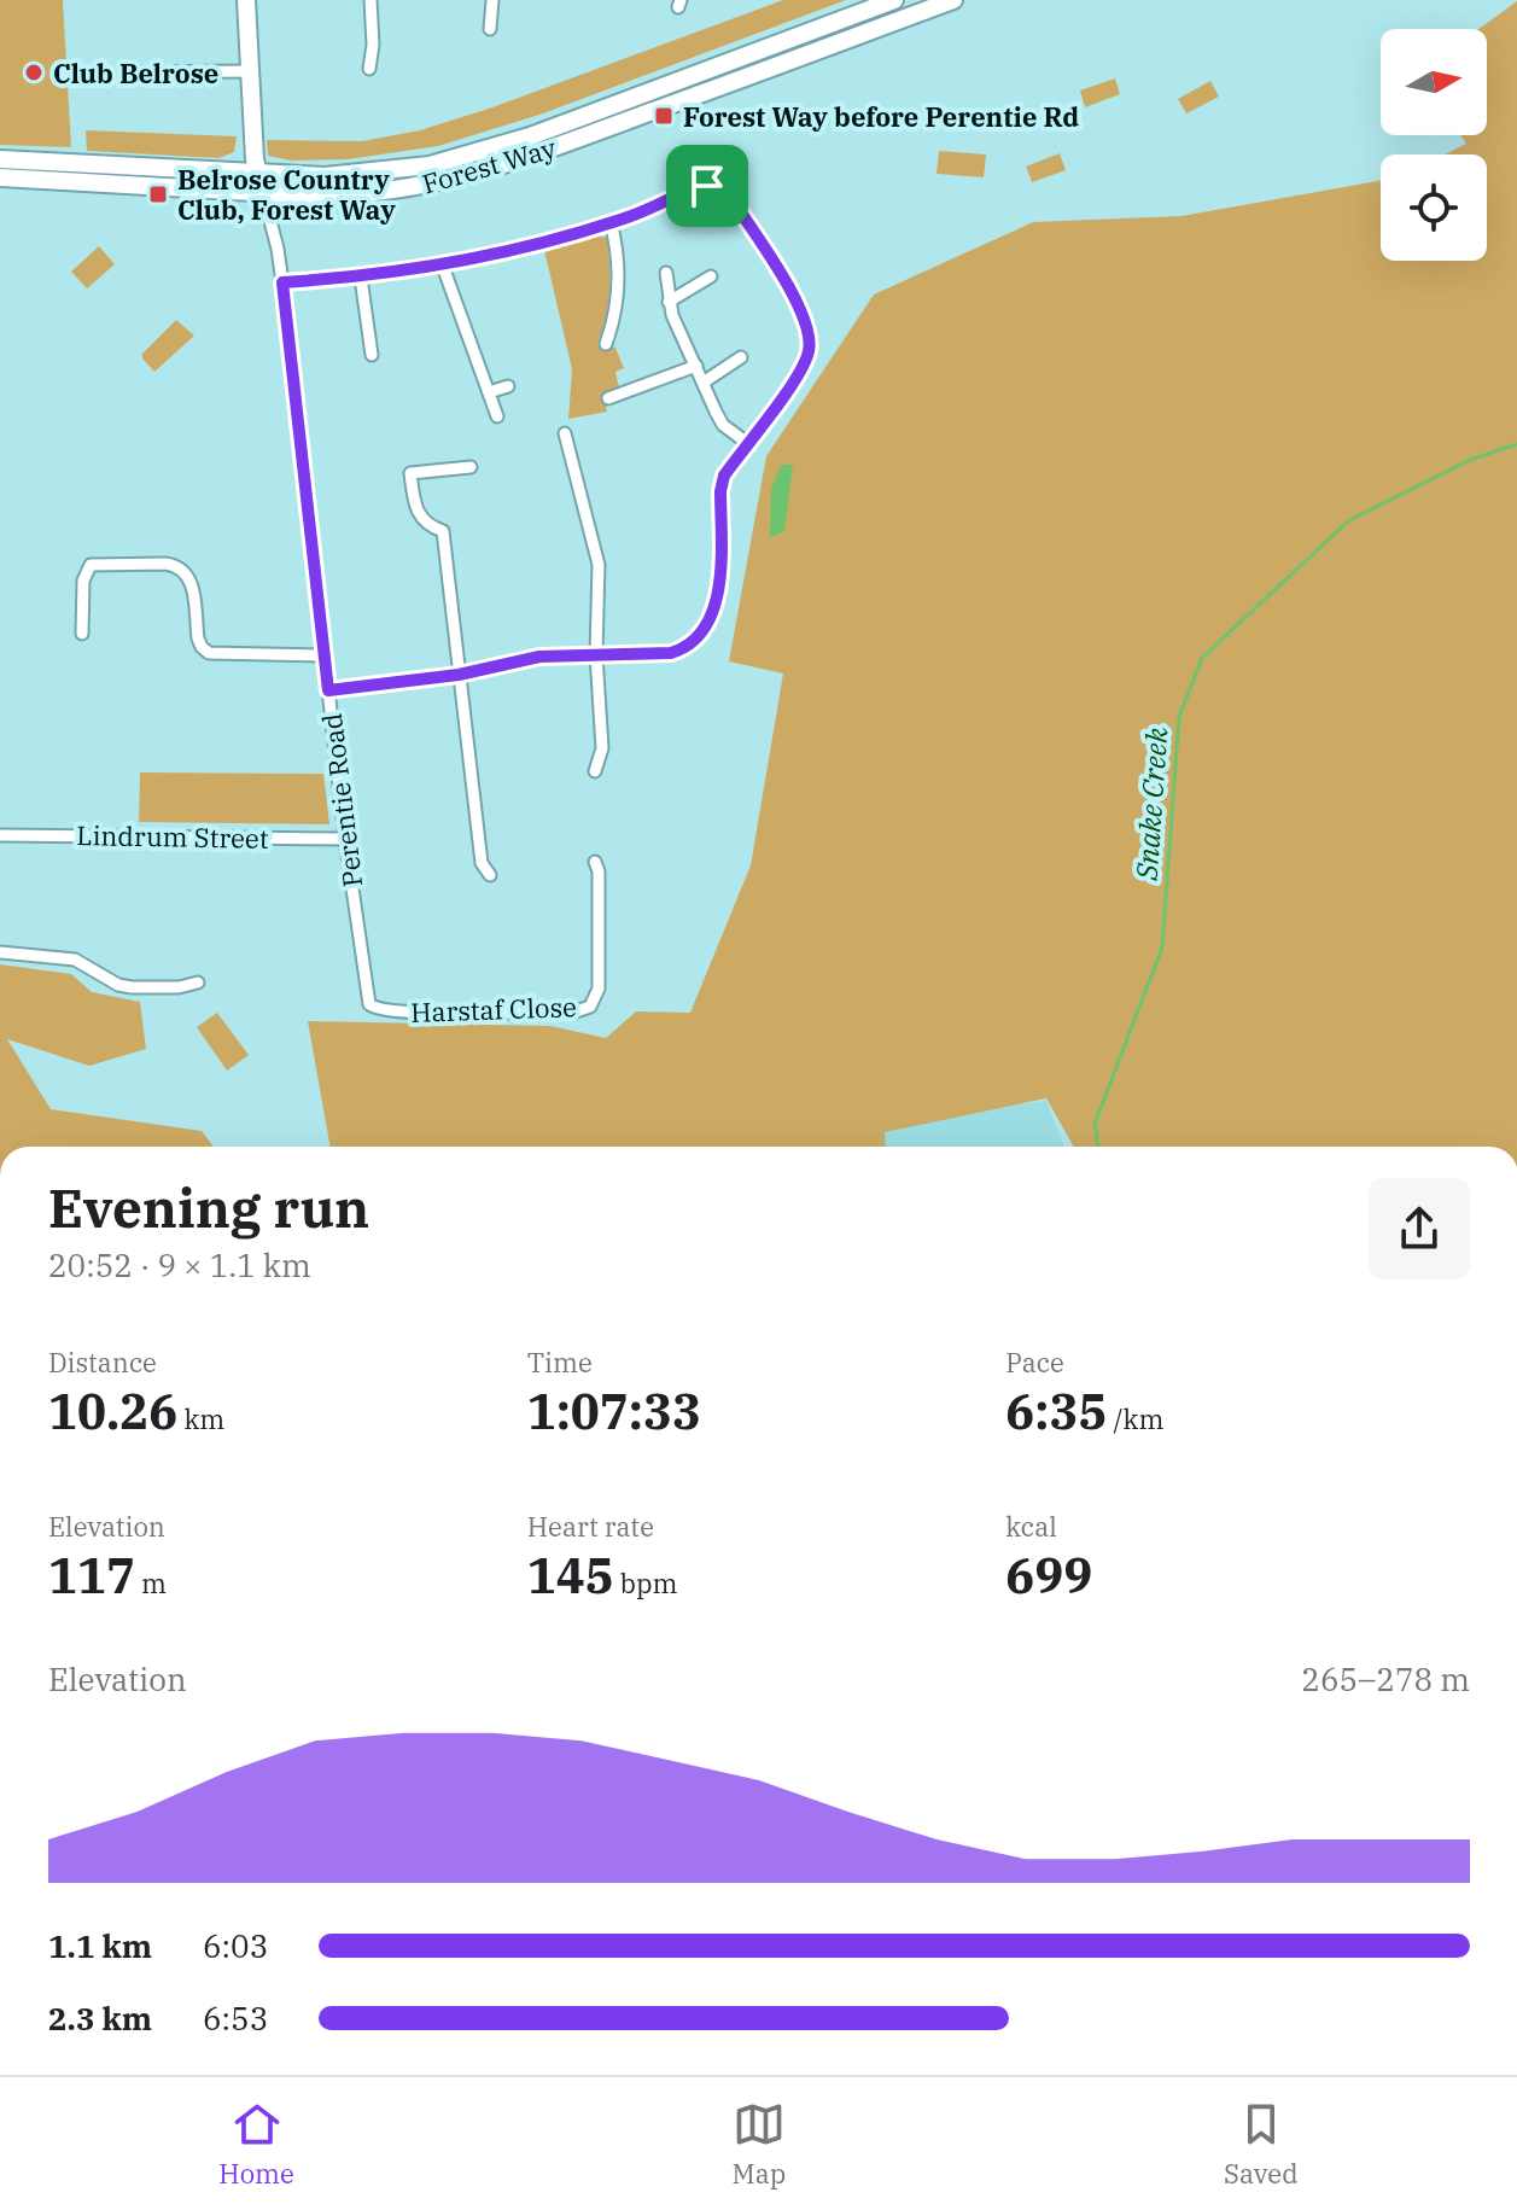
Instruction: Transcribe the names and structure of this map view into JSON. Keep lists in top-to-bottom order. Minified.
{"streets":{"main road":["Forest Way"],"street":["Perentie Road","Lindrum Street","Harstaf Close"]},"crossings":[["Forest Way","Perentie Road"],["Perentie Road","Lindrum Street"],["Perentie Road","Harstaf Close"]],"water":["Snake Creek"],"places":{"other":["Club Belrose"],"transit":["Forest Way before Perentie Rd","Belrose Country Club, Forest Way"]},"north":"right","page":{"heading":["Evening run","20:52 · 9 × 1.1 km"],"stats":[["Distance","10.26 km"],["Time","1:07:33"],["Pace","6:35 /km"],["Elevation","117 m"],["Heart rate","145 bpm"],["kcal","699"]],"chart":["Elevation","265–278 m"],"list":[{"name":"1.1 km","note":"6:03"},{"name":"2.3 km","note":"6:53"}],"tabs":["Home","Map","Saved"]}}
